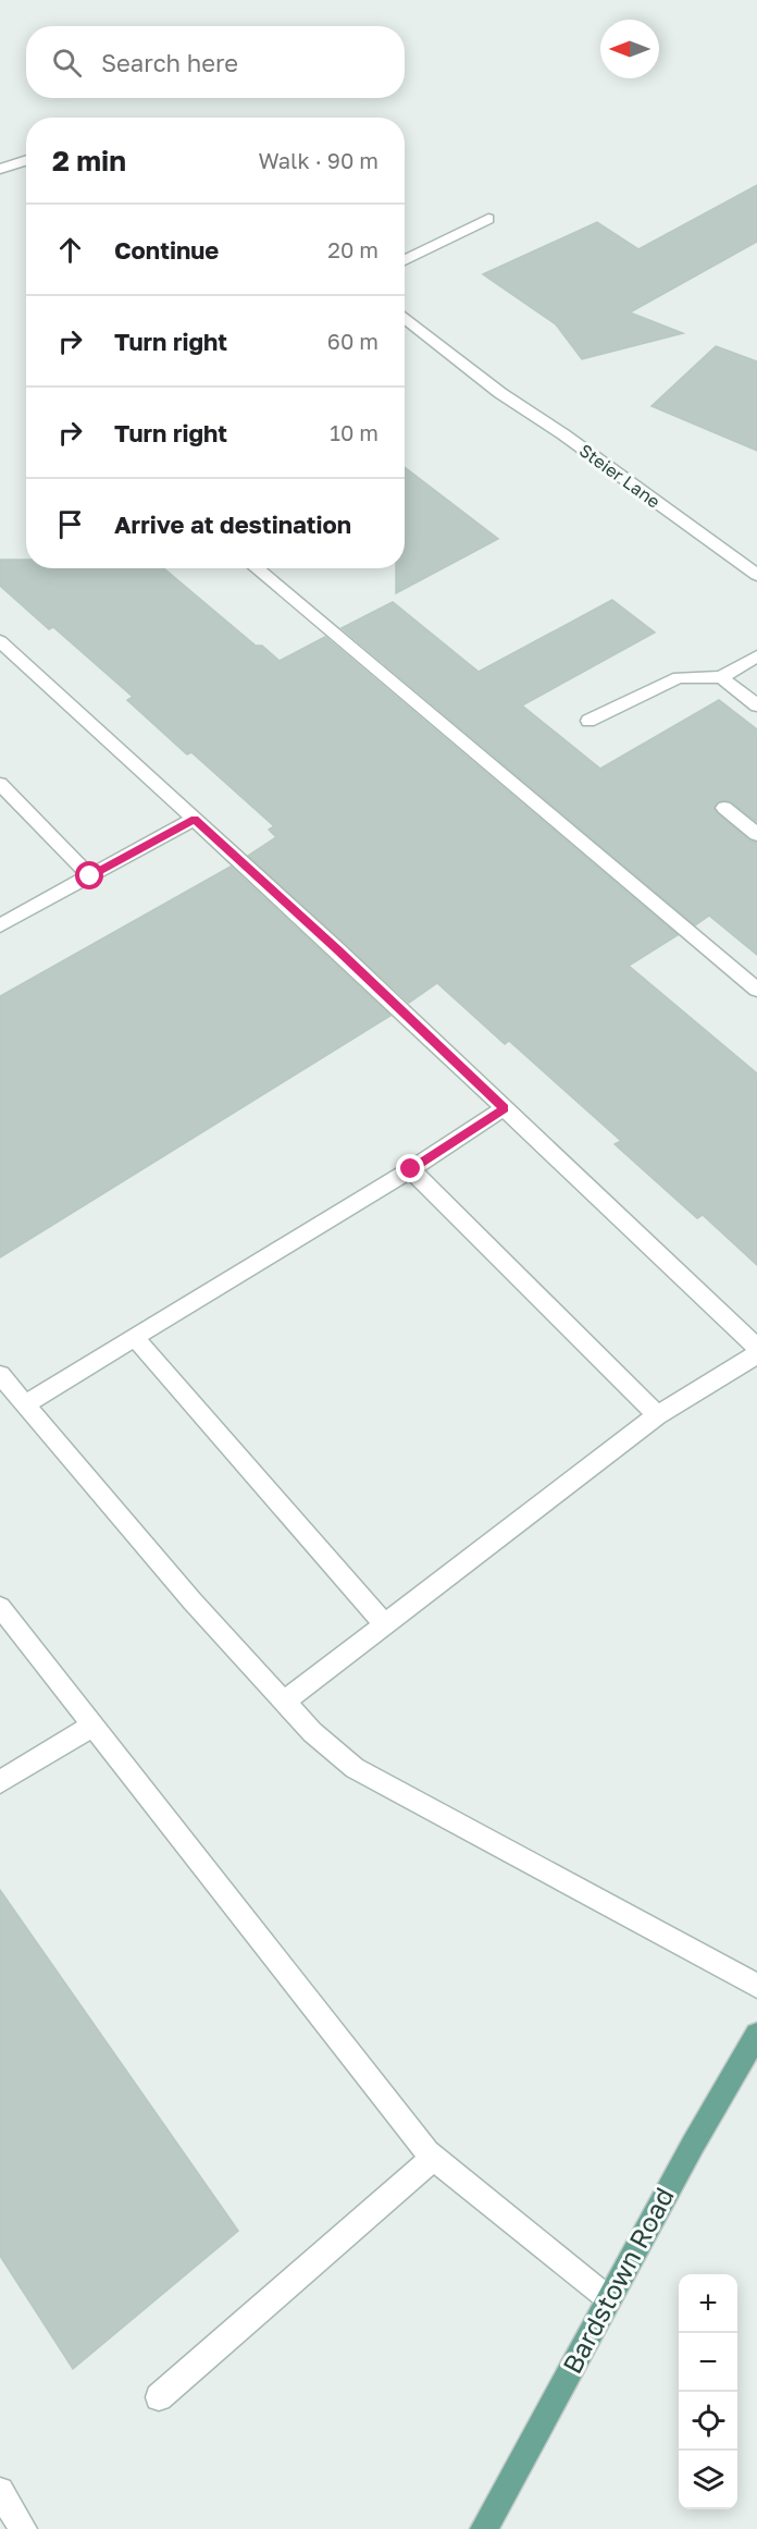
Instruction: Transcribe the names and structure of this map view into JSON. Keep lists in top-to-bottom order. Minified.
{"streets":{"main road":["Bardstown Road"],"street":["Steier Lane"]},"north":"left","page":{"search":"Search here","heading":["2 min","Walk · 90 m"],"list":[["Continue","20 m"],["Turn right","60 m"],["Turn right","10 m"],"Arrive at destination"],"map_buttons":["+","−"]}}
